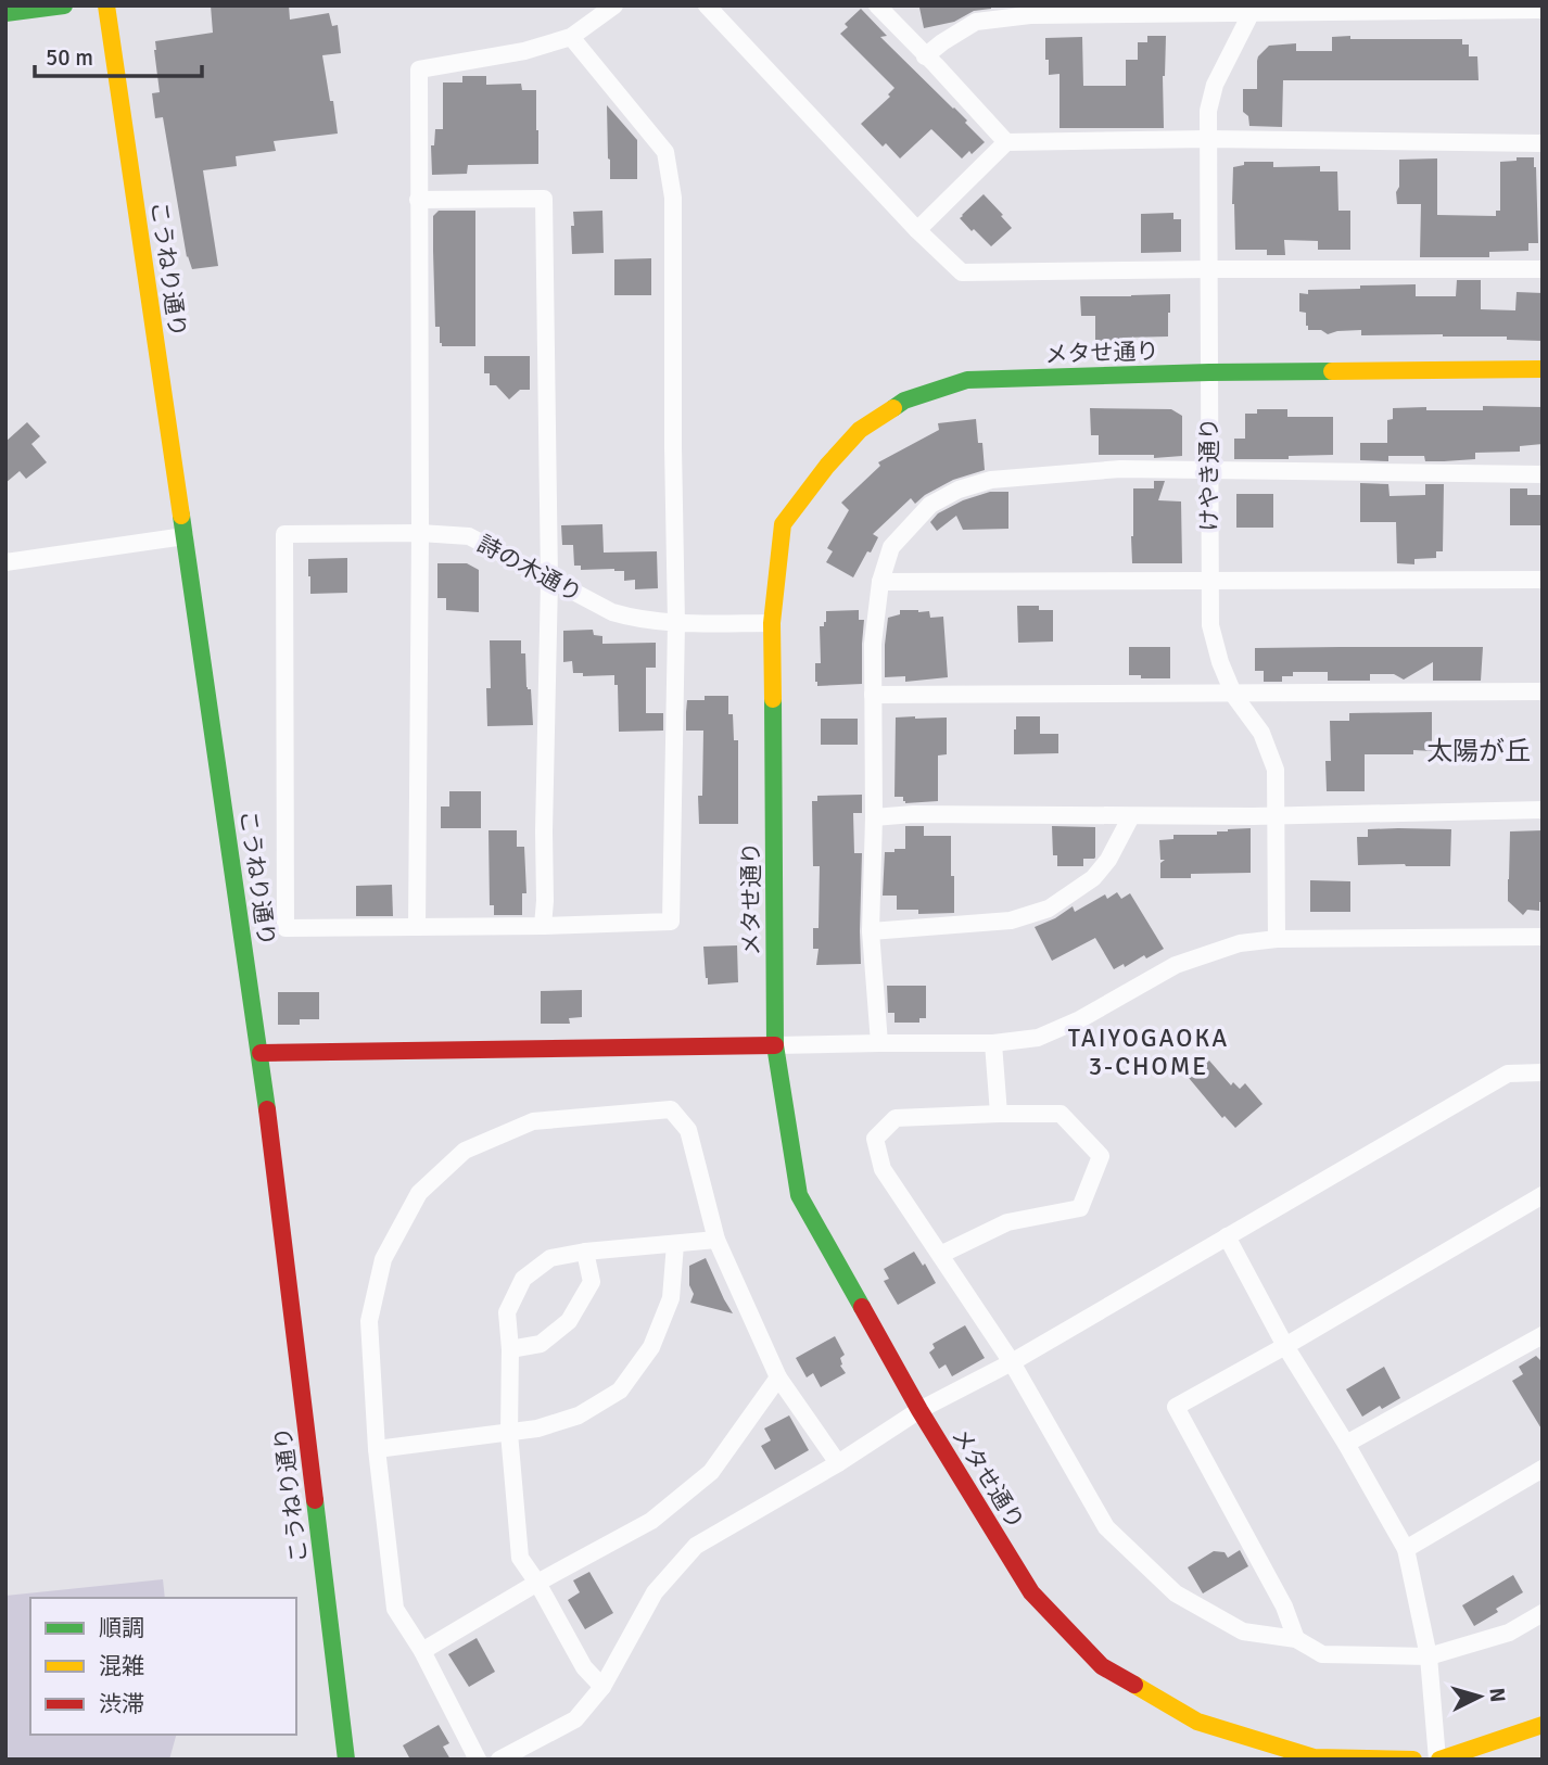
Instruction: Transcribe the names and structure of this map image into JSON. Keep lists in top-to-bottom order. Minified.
{"streets":{"street":["こうねり通り","メタせ通り","けやき通り","詩の木通り"]},"crossings":[["メタせ通り","けやき通り"],["メタせ通り","詩の木通り"]],"districts":["太陽が丘","TAIYOGAOKA 3-CHOME"],"legend":["順調","混雑","渋滞"],"scale_bar":"50 m","north":"right"}
